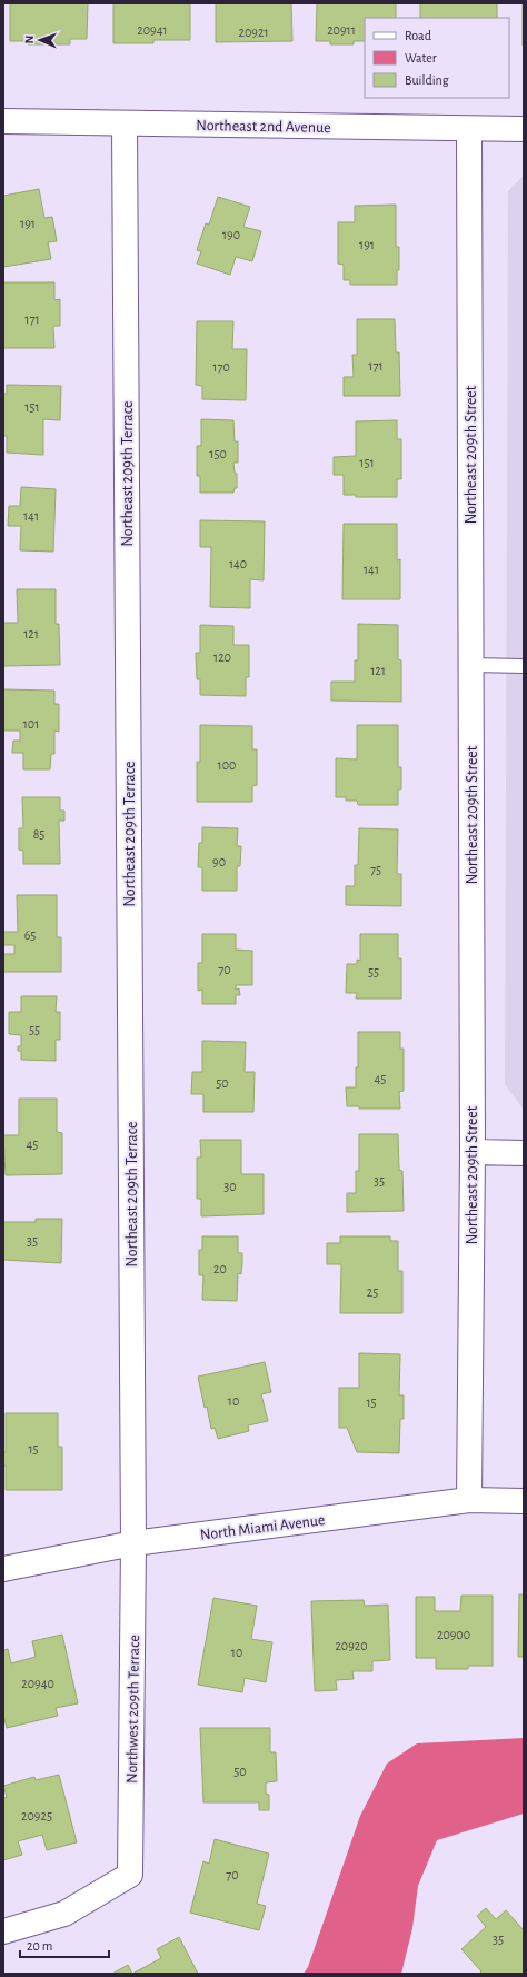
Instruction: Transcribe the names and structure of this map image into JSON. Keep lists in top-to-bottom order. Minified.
{"streets":{"street":["Northeast 2nd Avenue","Northeast 209th Street","Northeast 209th Terrace","North Miami Avenue","Northwest 209th Terrace"]},"crossings":[["Northeast 2nd Avenue","Northeast 209th Street"],["Northeast 2nd Avenue","Northeast 209th Terrace"],["Northeast 209th Street","North Miami Avenue"],["Northeast 209th Terrace","North Miami Avenue"],["Northeast 209th Terrace","Northwest 209th Terrace"],["North Miami Avenue","Northwest 209th Terrace"]],"house_numbers":["20941","20911","20921","191","190","191","171","171","170","151","150","151","141","140","141","121","120","121","101","100","85","90","75","65","70","55","55","45","50","45","35","30","35","20","25","10","15","15","20900","20920","10","20940","50","20925","70","35"],"legend":["Road","Water","Building"],"scale_bar":"20 m","north":"left"}
